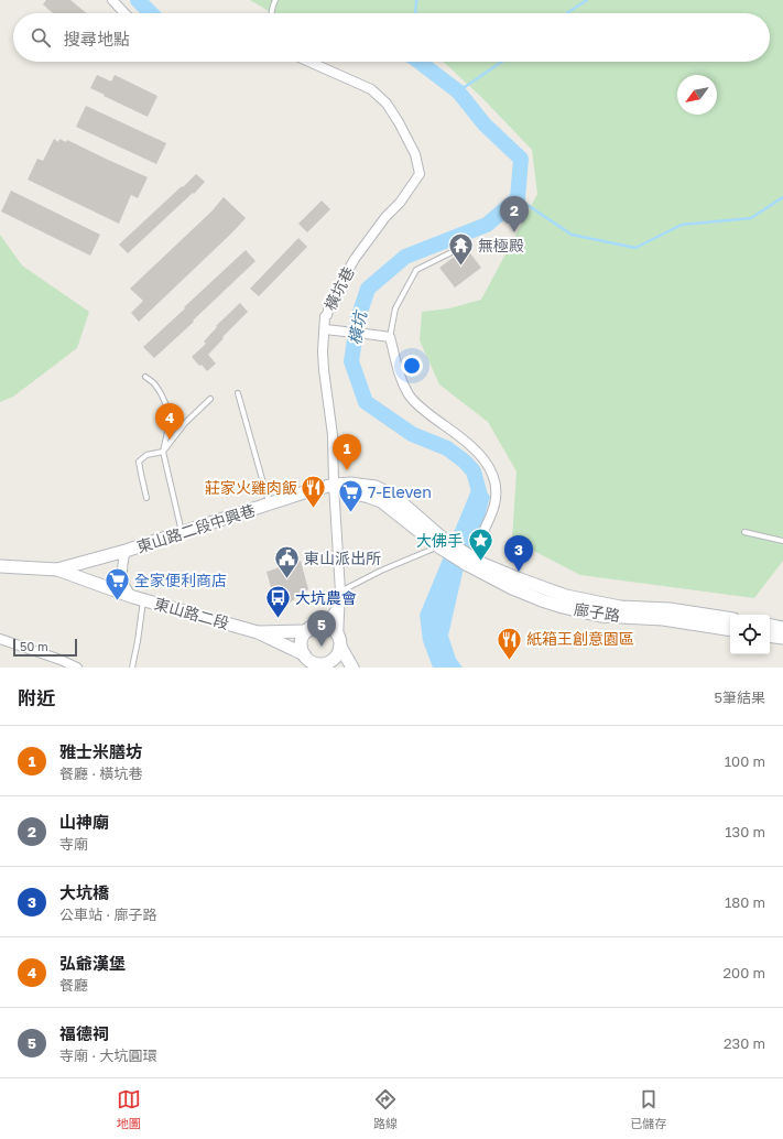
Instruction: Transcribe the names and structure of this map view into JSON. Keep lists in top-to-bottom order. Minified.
{"streets":{"main road":["東山路二段中興巷","廍子路","東山路二段"],"street":["橫坑巷"]},"crossings":[["橫坑巷","東山路二段中興巷"],["橫坑巷","東山路二段"],["東山路二段中興巷","東山路二段"]],"water":["橫坑"],"places":{"temple":["無極殿"],"restaurant":["莊家火雞肉飯","紙箱王創意園區"],"supermarket":["7-Eleven","全家便利商店"],"place":["大佛手"],"public building":["東山派出所"],"bus stop":["大坑農會"]},"scale_bar":"50 m","north":"bottom left","page":{"search":"搜尋地點","pins":["2","4","1","3","5"],"scale":"50 m","heading":["附近","5筆結果"],"list":[{"mark":"1","name":"雅士米膳坊","note":"餐廳 · 橫坑巷","value":"100 m"},{"mark":"2","name":"山神廟","note":"寺廟","value":"130 m"},{"mark":"3","name":"大坑橋","note":"公車站 · 廍子路","value":"180 m"},{"mark":"4","name":"弘爺漢堡","note":"餐廳","value":"200 m"},{"mark":"5","name":"福德祠","note":"寺廟 · 大坑圓環","value":"230 m"}],"nav":["地圖","路線","已儲存"]}}
